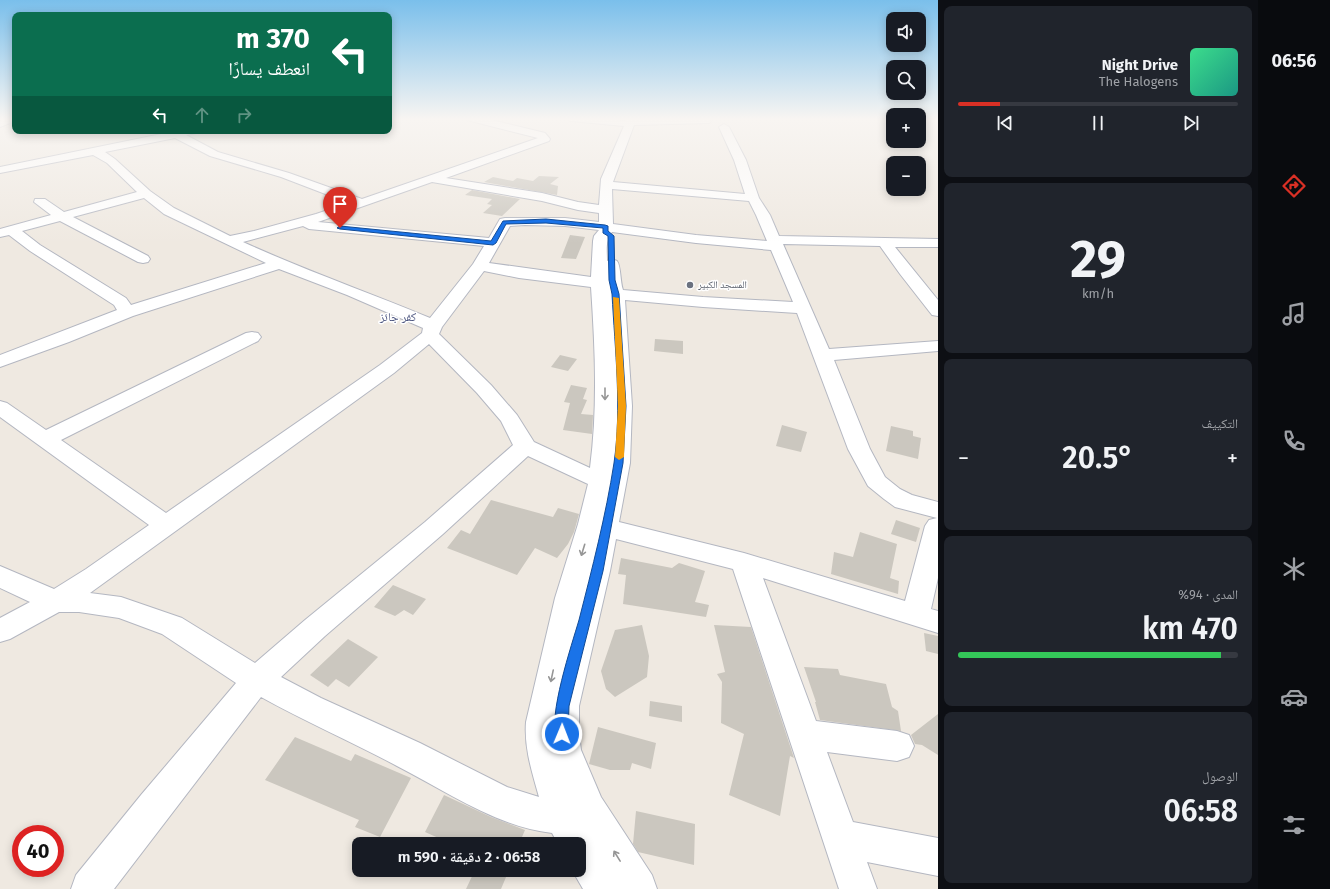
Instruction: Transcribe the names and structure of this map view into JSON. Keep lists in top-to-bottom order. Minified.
{"districts":["كفر جائز"],"places":["المسجد الكبير"],"page":{"tabs":"06:56","map_buttons":["+","−"],"turn":["370 m","انعطف يسارًا"],"song":["Night Drive","The Halogens"],"tile":[["29","km/h"],"التكييف",["المدى · 94%","470 km"],["الوصول","06:58"]],"heat":["−","20.5°","+"],"limit":"40","trip":"06:58 · 2 دقيقة · 590 m"}}
